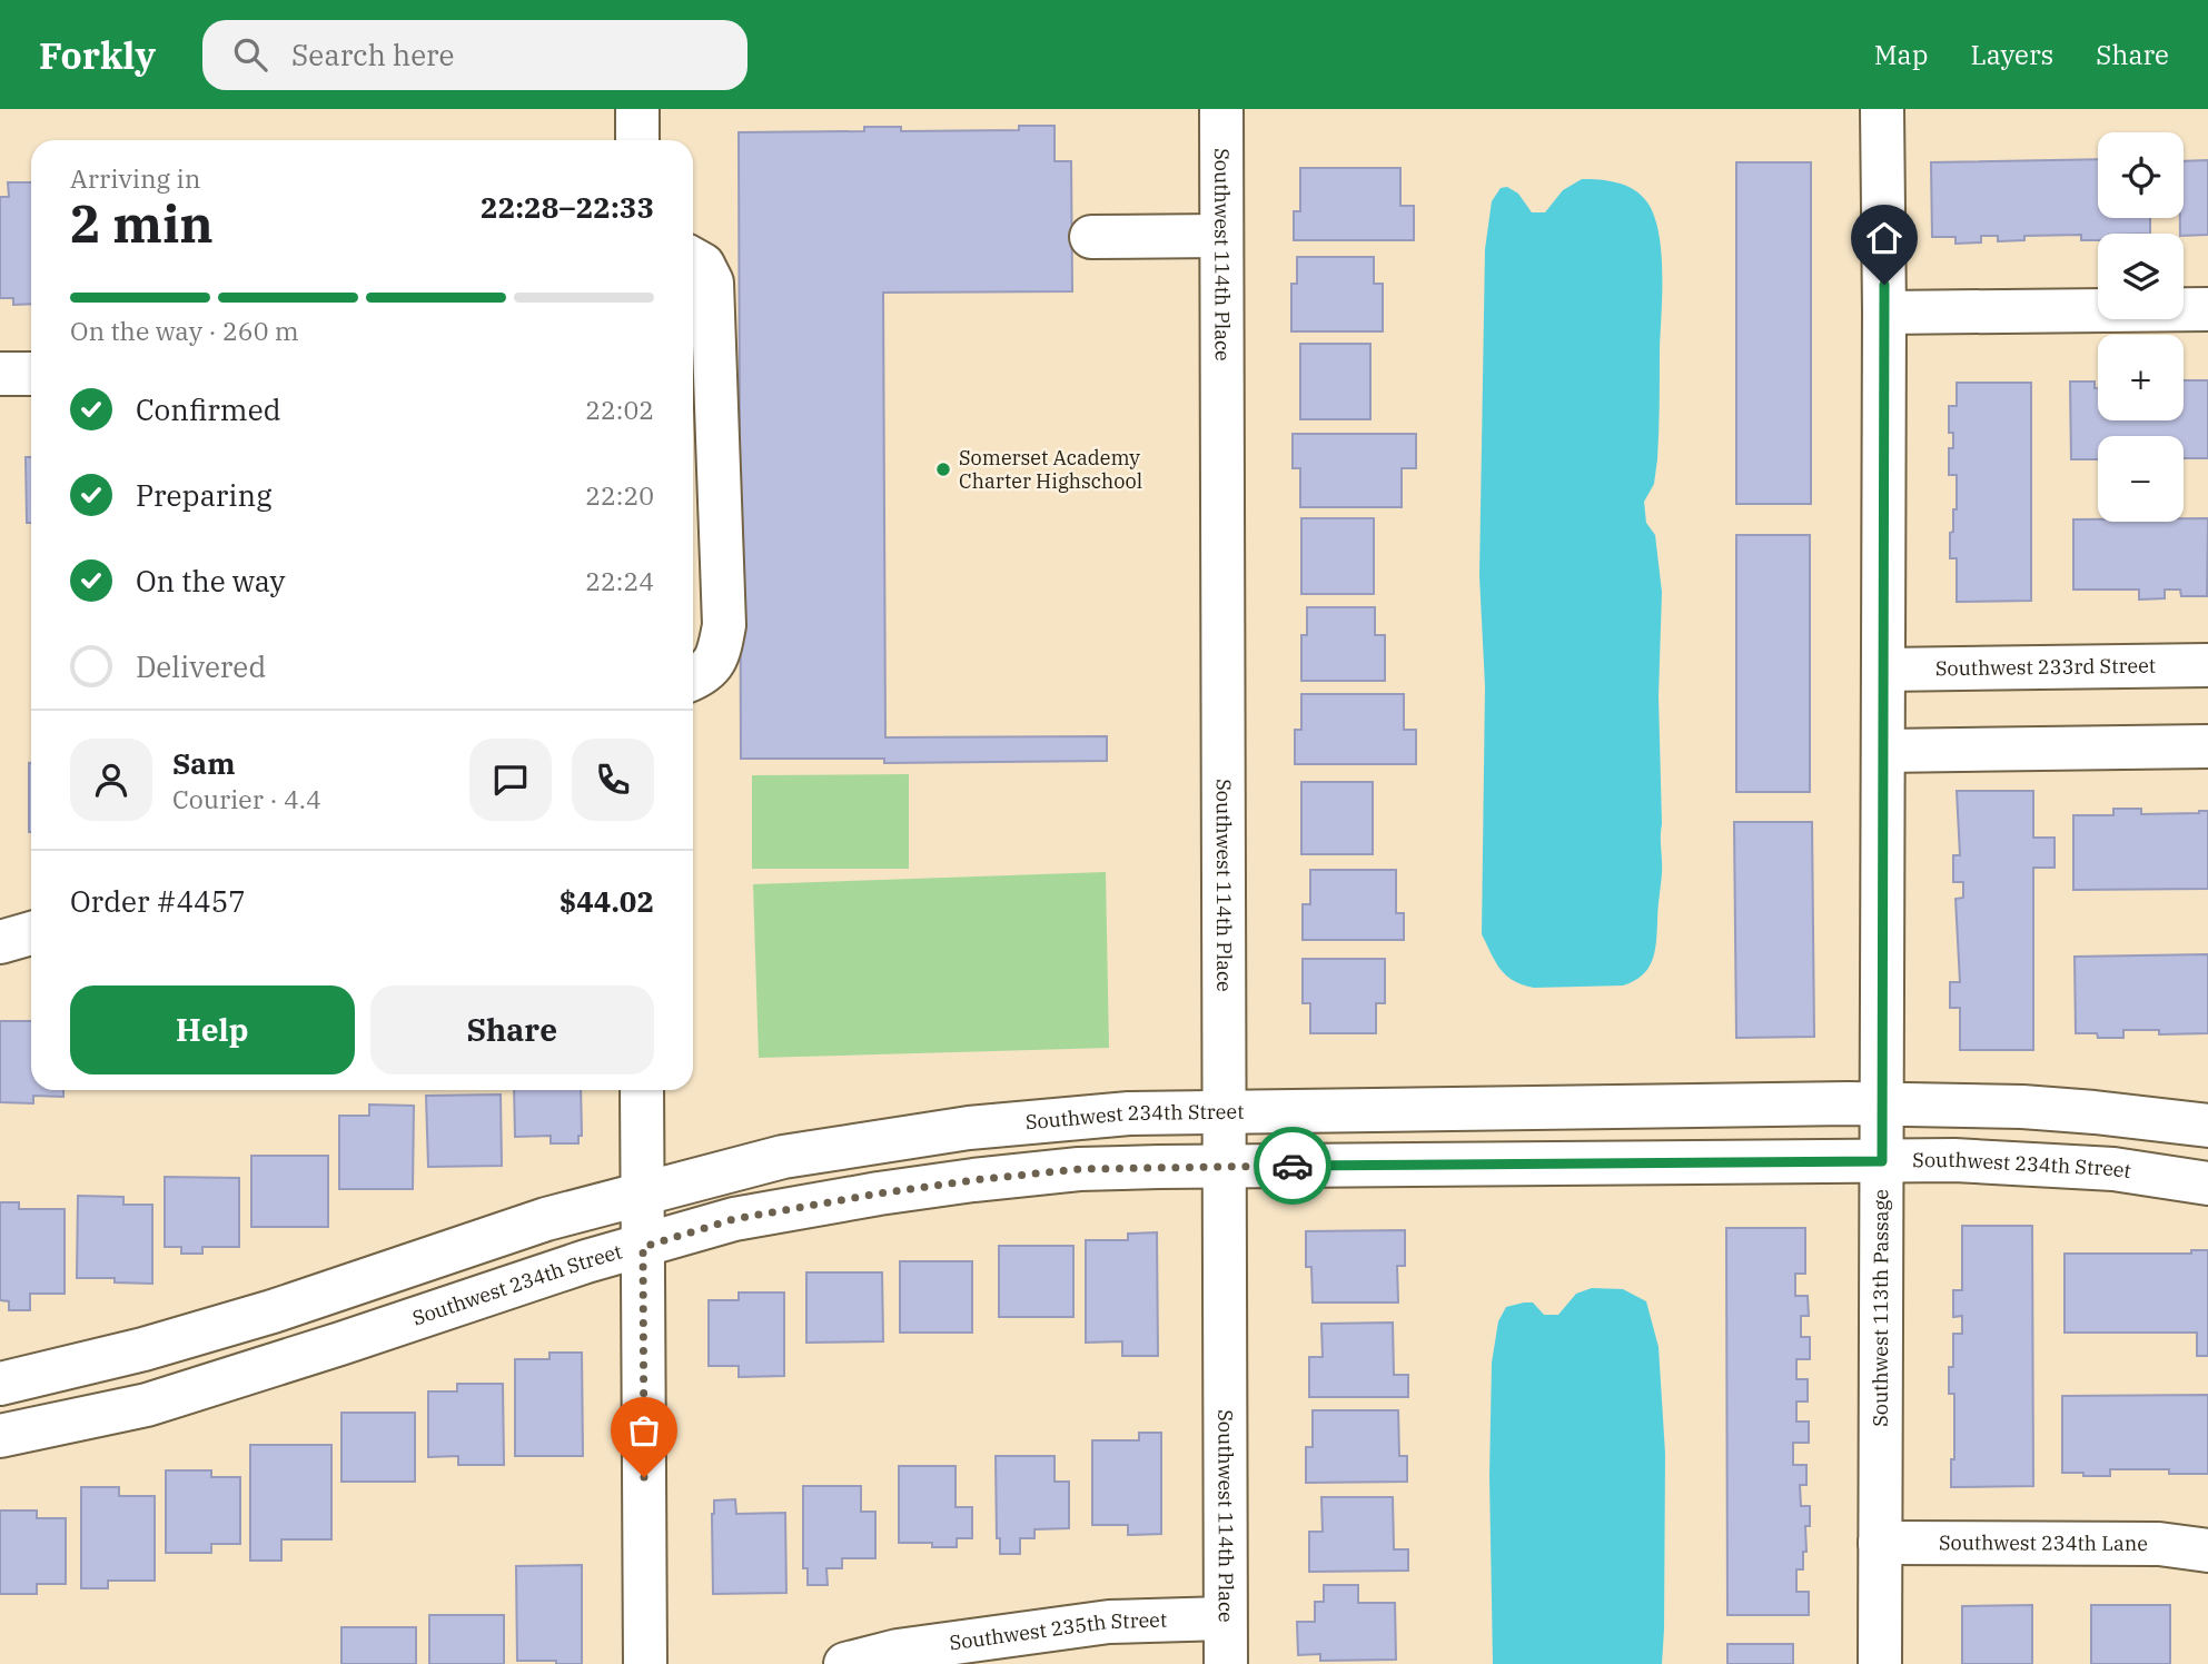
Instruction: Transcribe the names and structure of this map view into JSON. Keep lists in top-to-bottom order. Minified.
{"streets":{"street":["Southwest 114th Place","Southwest 233rd Street","Southwest 234th Street","Southwest 113th Passage","Southwest 234th Lane","Southwest 235th Street"]},"crossings":[["Southwest 114th Place","Southwest 234th Street"],["Southwest 114th Place","Southwest 235th Street"],["Southwest 233rd Street","Southwest 113th Passage"],["Southwest 234th Street","Southwest 113th Passage"],["Southwest 113th Passage","Southwest 234th Lane"]],"places":["Somerset Academy Charter Highschool"],"page":{"header":"Forkly","search":"Search here","nav":["Map","Layers","Share"],"map_buttons":["+","−"],"heading":["2 min","Arriving in","22:28–22:33"],"panel":["Sam","Courier · 4.4","Order #4457","$44.02"],"bar":"On the way · 260 m","list":[["Confirmed","22:02"],["Preparing","22:20"],["On the way","22:24"],"Delivered"],"buttons":["Help","Share"]}}
